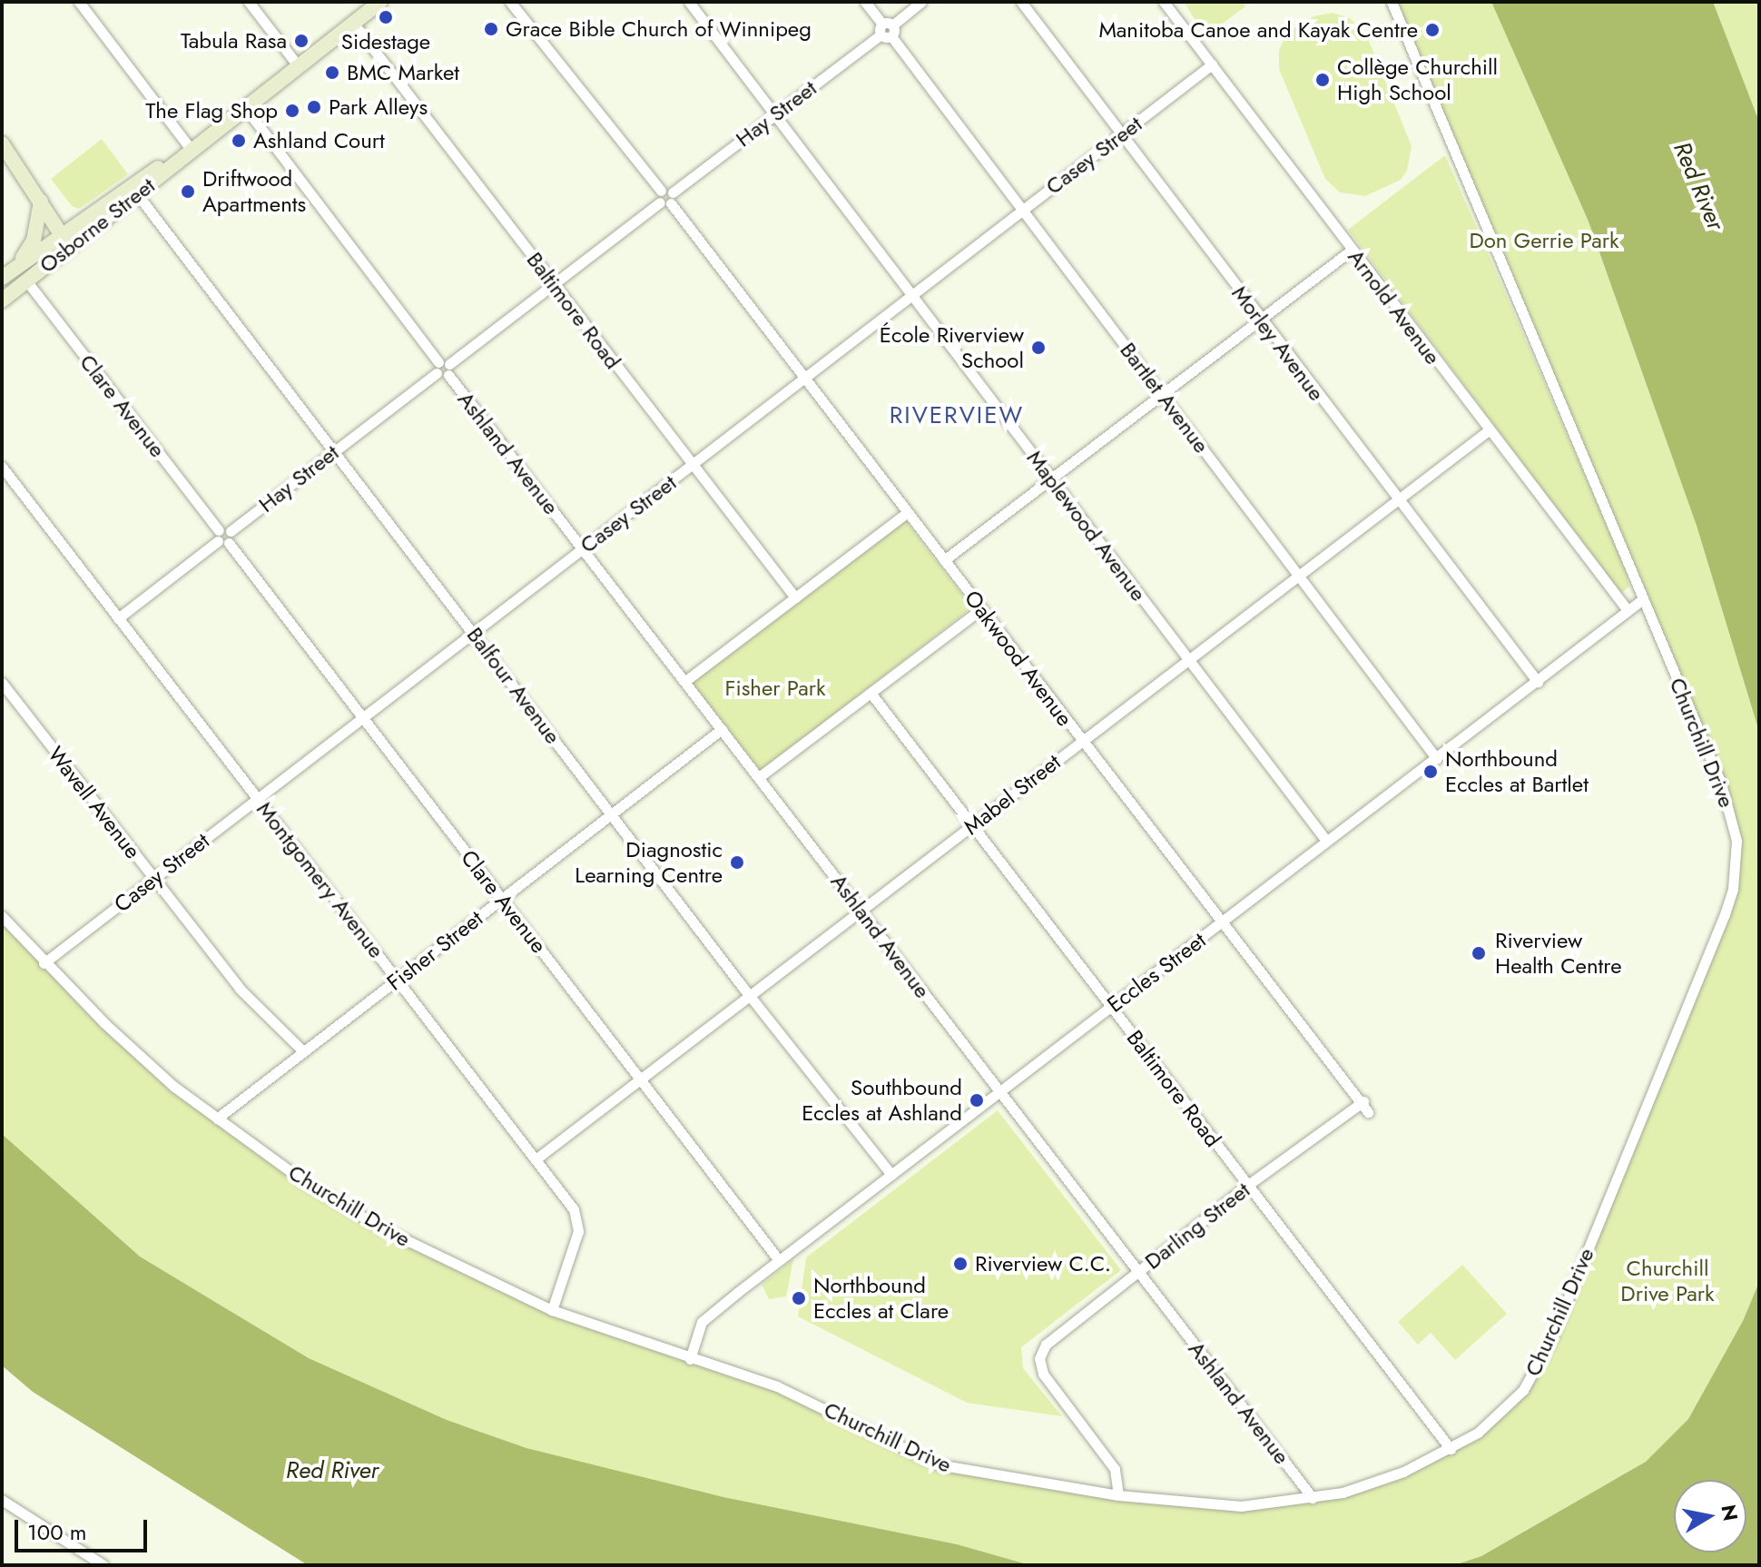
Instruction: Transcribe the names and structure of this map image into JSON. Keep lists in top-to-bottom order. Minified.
{"streets":{"main road":["Osborne Street"],"street":["Hay Street","Casey Street","Arnold Avenue","Baltimore Road","Morley Avenue","Bartlet Avenue","Clare Avenue","Ashland Avenue","Maplewood Avenue","Oakwood Avenue","Balfour Avenue","Churchill Drive","Mabel Street","Wavell Avenue","Montgomery Avenue","Fisher Street","Eccles Street","Darling Street"]},"crossings":[["Hay Street","Baltimore Road"],["Hay Street","Bartlet Avenue"],["Hay Street","Clare Avenue"],["Hay Street","Ashland Avenue"],["Hay Street","Maplewood Avenue"],["Hay Street","Oakwood Avenue"],["Hay Street","Balfour Avenue"],["Hay Street","Montgomery Avenue"],["Casey Street","Arnold Avenue"],["Casey Street","Baltimore Road"],["Casey Street","Morley Avenue"],["Casey Street","Bartlet Avenue"],["Casey Street","Clare Avenue"],["Casey Street","Ashland Avenue"],["Casey Street","Maplewood Avenue"],["Casey Street","Oakwood Avenue"],["Casey Street","Balfour Avenue"],["Casey Street","Churchill Drive"],["Casey Street","Wavell Avenue"],["Casey Street","Montgomery Avenue"],["Osborne Street","Baltimore Road"],["Osborne Street","Clare Avenue"],["Osborne Street","Ashland Avenue"],["Osborne Street","Balfour Avenue"],["Arnold Avenue","Mabel Street"],["Arnold Avenue","Eccles Street"],["Baltimore Road","Churchill Drive"],["Baltimore Road","Mabel Street"],["Baltimore Road","Eccles Street"],["Baltimore Road","Darling Street"],["Morley Avenue","Mabel Street"],["Morley Avenue","Eccles Street"],["Bartlet Avenue","Mabel Street"],["Bartlet Avenue","Eccles Street"],["Clare Avenue","Mabel Street"],["Clare Avenue","Fisher Street"],["Clare Avenue","Eccles Street"],["Ashland Avenue","Churchill Drive"],["Ashland Avenue","Mabel Street"],["Ashland Avenue","Fisher Street"],["Ashland Avenue","Eccles Street"],["Ashland Avenue","Darling Street"],["Maplewood Avenue","Mabel Street"],["Maplewood Avenue","Eccles Street"],["Oakwood Avenue","Mabel Street"],["Oakwood Avenue","Eccles Street"],["Oakwood Avenue","Darling Street"],["Balfour Avenue","Mabel Street"],["Balfour Avenue","Fisher Street"],["Balfour Avenue","Eccles Street"],["Churchill Drive","Montgomery Avenue"],["Churchill Drive","Fisher Street"],["Churchill Drive","Eccles Street"],["Churchill Drive","Darling Street"],["Mabel Street","Montgomery Avenue"],["Wavell Avenue","Fisher Street"],["Montgomery Avenue","Fisher Street"]],"districts":["RIVERVIEW"],"water":["Red River"],"parks":["Don Gerrie Park","Fisher Park","Churchill Drive Park"],"places":["Sidestage","Grace Bible Church of Winnipeg","Manitoba Canoe and Kayak Centre","Tabula Rasa","BMC Market","Collège Churchill High School","Park Alleys","The Flag Shop","Ashland Court","Driftwood Apartments","École Riverview School","Northbound Eccles at Bartlet","Diagnostic Learning Centre","Riverview Health Centre","Southbound Eccles at Ashland","Riverview C.C.","Northbound Eccles at Clare"],"scale_bar":"100 m","north":"right"}
